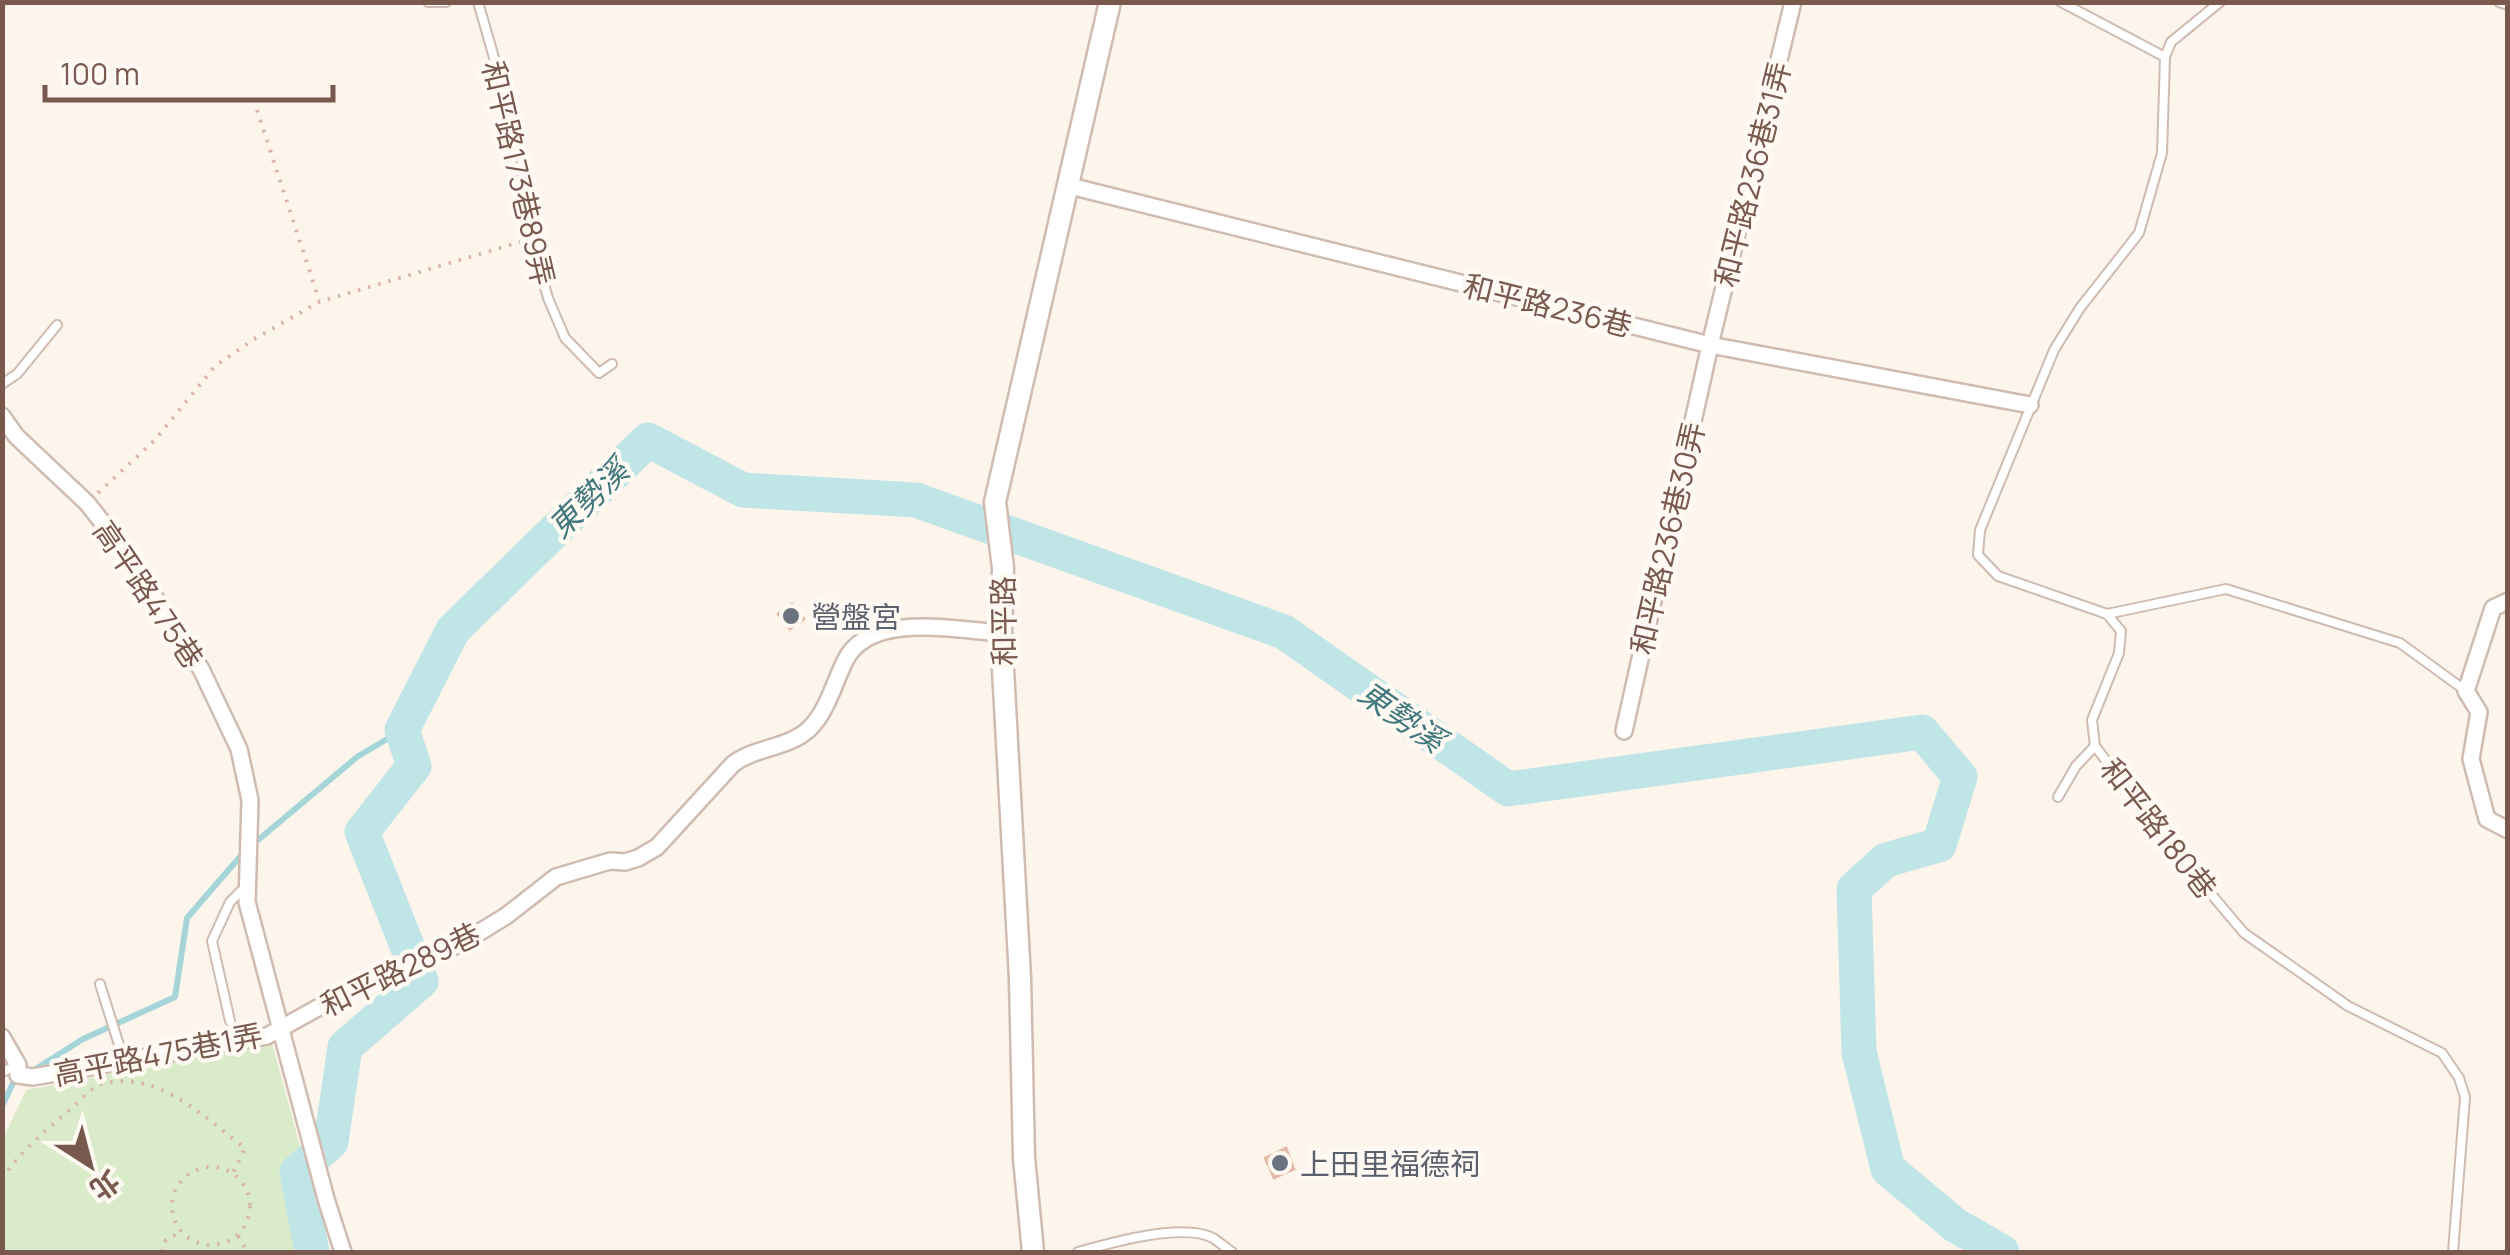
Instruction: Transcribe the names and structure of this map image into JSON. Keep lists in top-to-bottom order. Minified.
{"streets":{"street":["和平路236巷31弄","和平路236巷","和平路236巷30弄","高平路475巷","和平路","和平路289巷","高平路475巷1弄"],"lane":["和平路173巷89弄","和平路180巷"]},"crossings":[["和平路236巷31弄","和平路236巷"],["和平路236巷31弄","和平路236巷30弄"],["和平路236巷","和平路236巷30弄"],["和平路236巷","和平路"],["和平路","和平路289巷"],["和平路289巷","高平路475巷1弄"]],"water":["東勢溪"],"places":["營盤宮","上田里福德祠"],"scale_bar":"100 m","north":"bottom right"}
